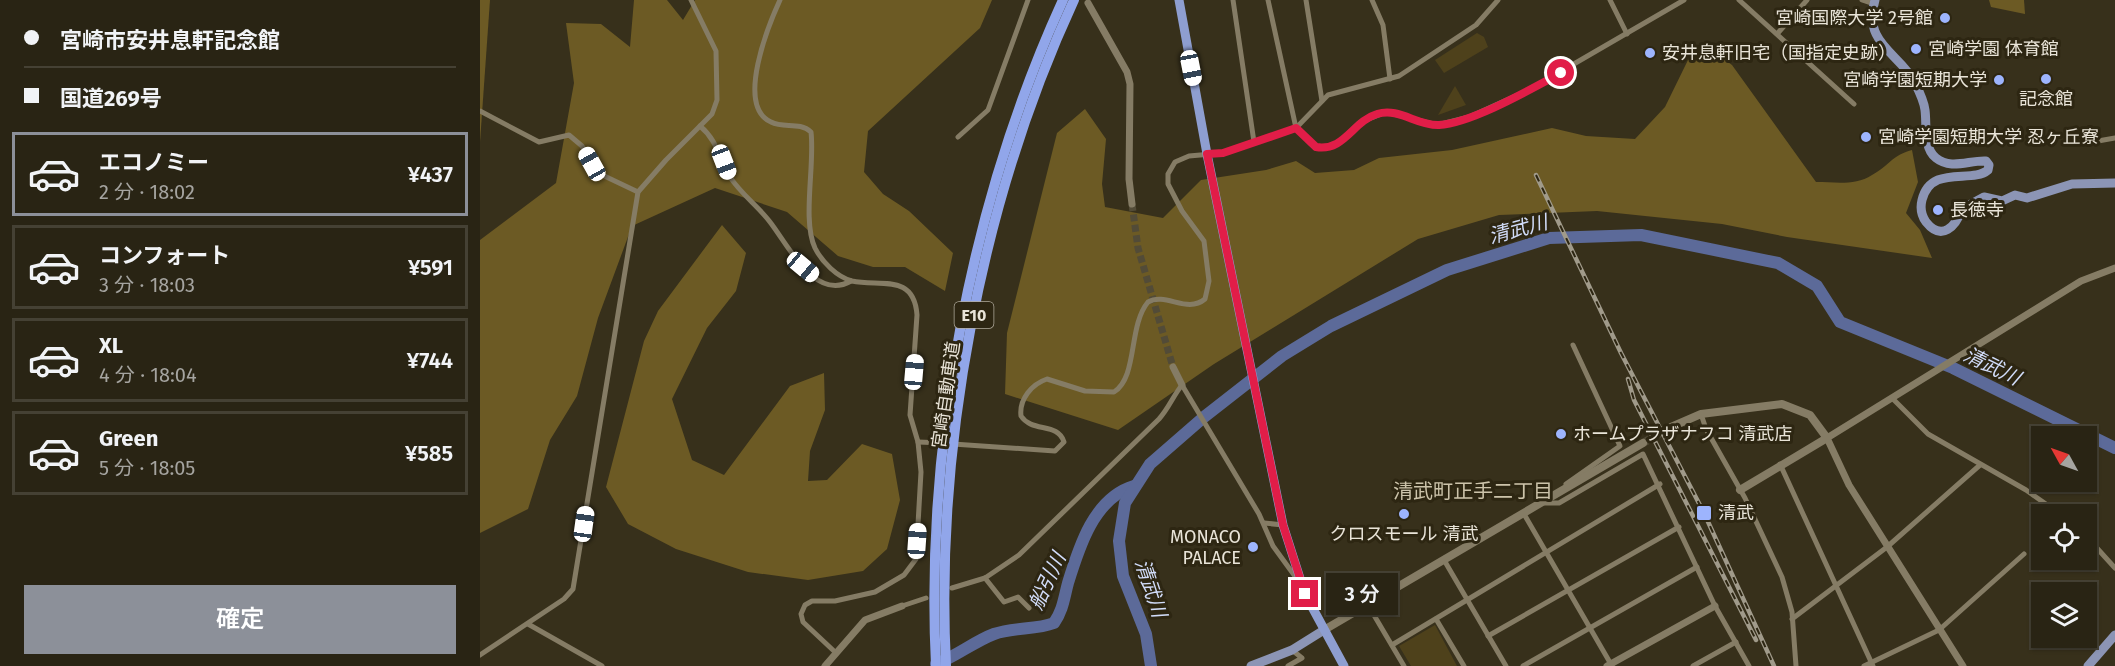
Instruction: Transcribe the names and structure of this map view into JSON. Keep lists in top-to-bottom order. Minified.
{"streets":{"highway":["E10","宮崎自動車道"]},"districts":["清武町正手二丁目"],"water":["清武川","船引川"],"places":{"other":["宮崎国際大学 2号館","宮崎学園 体育館","安井息軒旧宅（国指定史跡）","記念館","宮崎学園短期大学","宮崎学園短期大学 忍ヶ丘寮","長徳寺","ホームプラザナフコ 清武店","クロスモール 清武","MONACO PALACE"],"transit":["清武"]},"north":"top left","page":{"banner":["宮崎市安井息軒記念館","国道269号"],"list":[{"name":"エコノミー","note":"2 分 · 18:02","value":"¥437"},{"name":"コンフォート","note":"3 分 · 18:03","value":"¥591"},{"name":"XL","note":"4 分 · 18:04","value":"¥744"},{"name":"Green","note":"5 分 · 18:05","value":"¥585"}],"buttons":"確定","bubble":"3 分"}}
